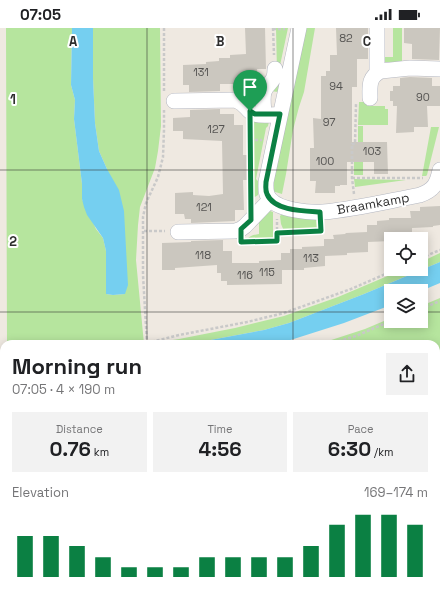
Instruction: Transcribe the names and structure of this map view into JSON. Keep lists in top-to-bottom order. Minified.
{"streets":{"street":["Braamkamp"]},"house_numbers":["82","131","94","90","97","127","103","100","121","118","113","115","116"],"page":{"status":"07:05","heading":["Morning run","07:05 · 4 × 190 m"],"stats":[["Distance","0.76 km"],["Time","4:56"],["Pace","6:30 /km"]],"chart":["Elevation","169–174 m"]},"grid":{"columns":["A","B","C"],"rows":["1","2"]}}
